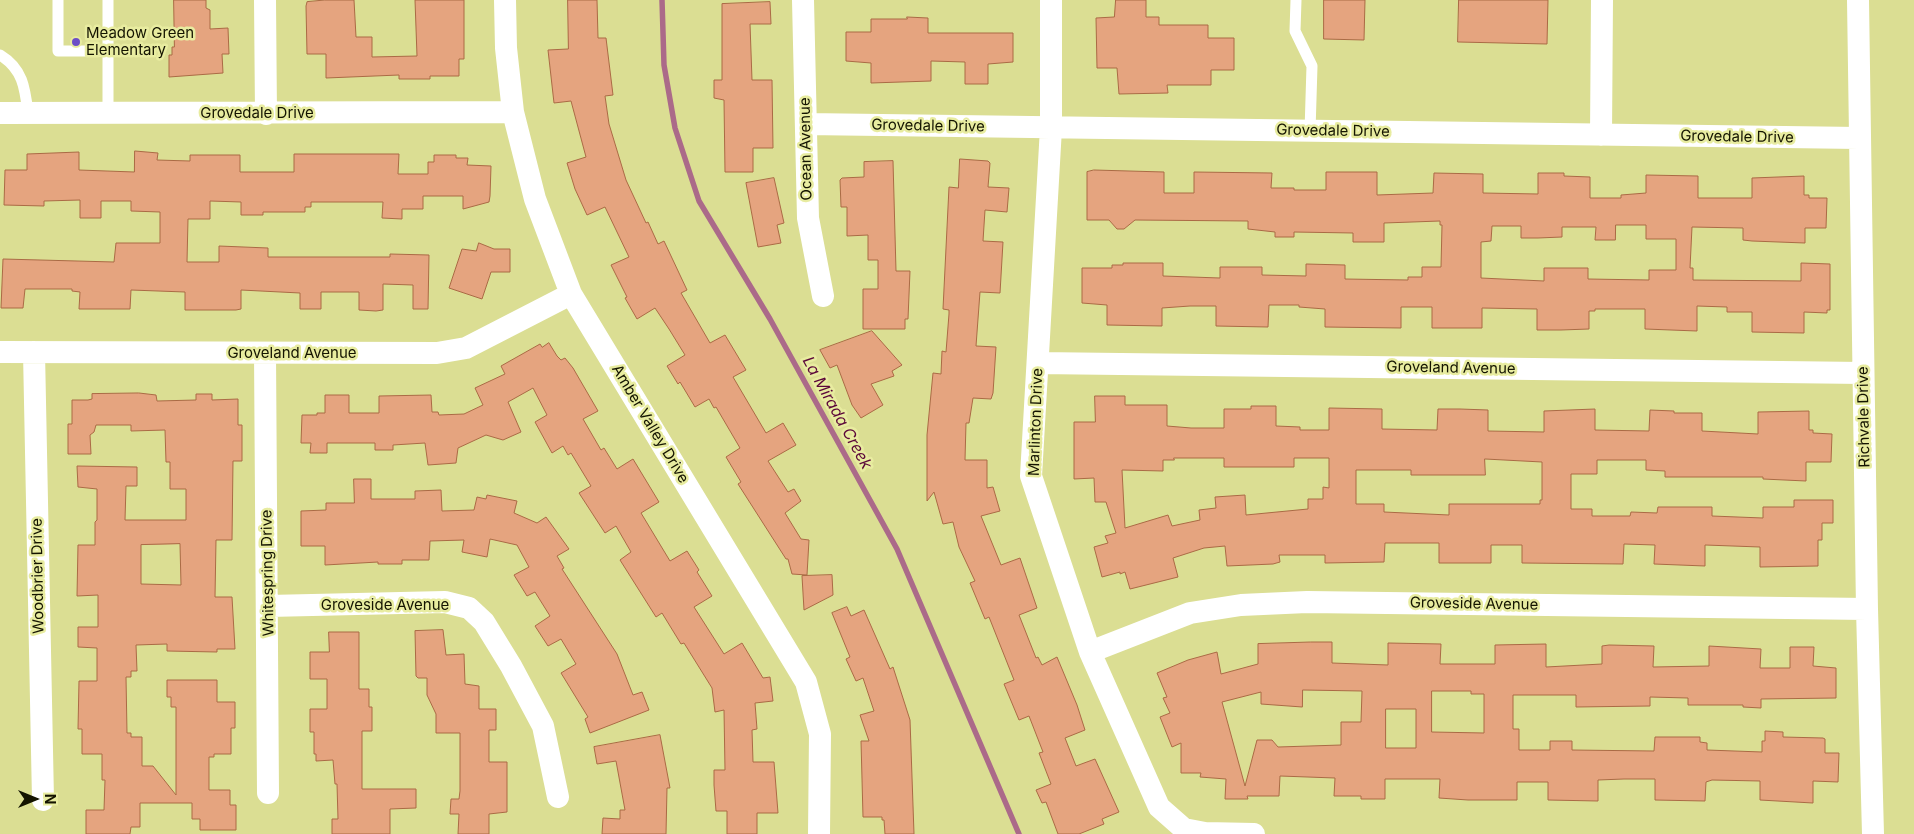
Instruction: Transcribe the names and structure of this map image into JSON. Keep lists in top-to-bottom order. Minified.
{"streets":{"street":["Grovedale Drive","Ocean Avenue","Groveland Avenue","Richvale Drive","Marlinton Drive","Amber Valley Drive","Whitespring Drive","Woodbrier Drive","Groveside Avenue"]},"crossings":[["Grovedale Drive","Ocean Avenue"],["Grovedale Drive","Richvale Drive"],["Grovedale Drive","Marlinton Drive"],["Grovedale Drive","Amber Valley Drive"],["Groveland Avenue","Richvale Drive"],["Groveland Avenue","Marlinton Drive"],["Groveland Avenue","Amber Valley Drive"],["Groveland Avenue","Whitespring Drive"],["Groveland Avenue","Woodbrier Drive"],["Richvale Drive","Groveside Avenue"],["Marlinton Drive","Groveside Avenue"],["Whitespring Drive","Groveside Avenue"]],"water":["La Mirada Creek"],"places":["Meadow Green Elementary"],"north":"right"}
